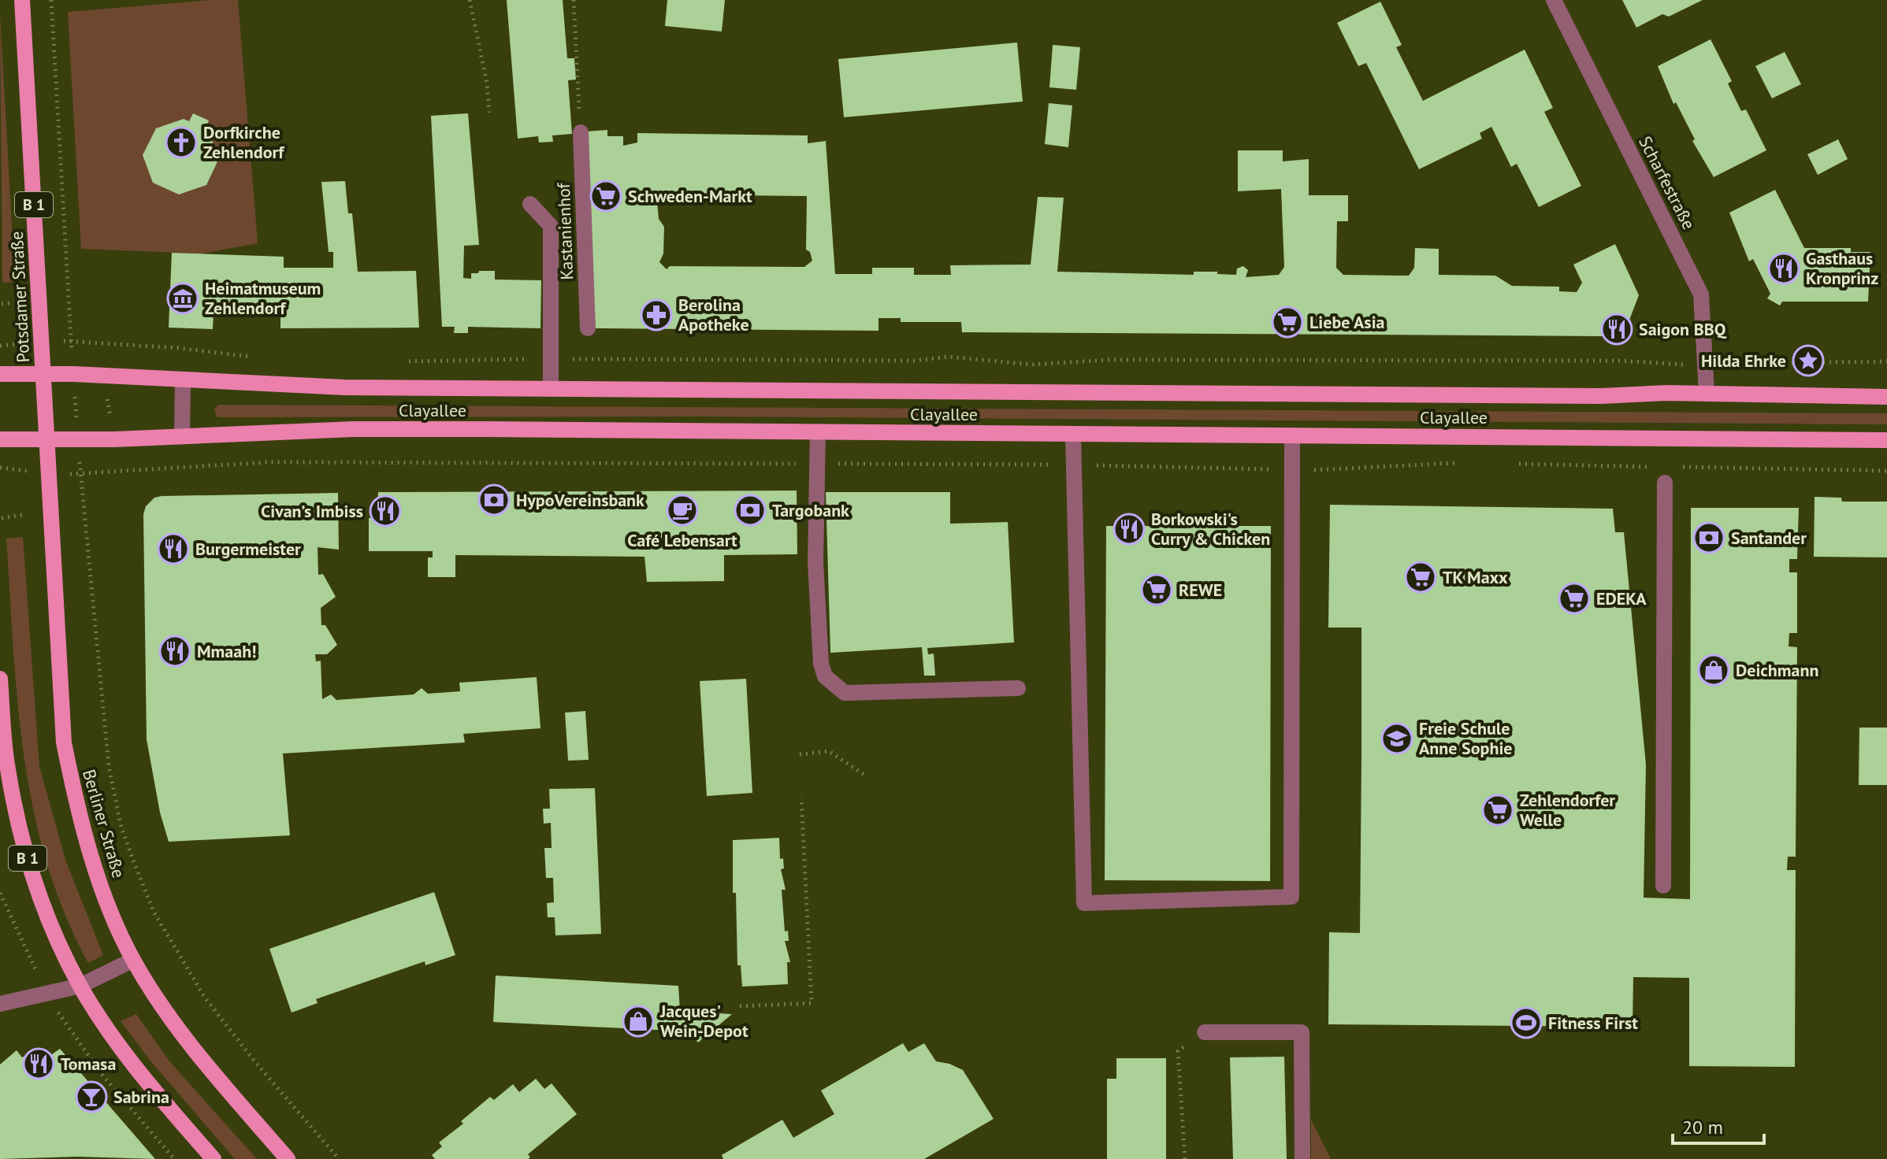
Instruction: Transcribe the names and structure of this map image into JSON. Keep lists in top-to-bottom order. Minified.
{"streets":{"main road":["B 1","Potsdamer Straße","Clayallee","Berliner Straße"],"street":["Scharfestraße","Kastanienhof"]},"crossings":[["Scharfestraße","Clayallee"],["Potsdamer Straße","Clayallee"],["Potsdamer Straße","Berliner Straße"],["Clayallee","Berliner Straße"]],"places":{"church":["Dorfkirche Zehlendorf"],"supermarket":["Schweden-Markt","Liebe Asia","TK Maxx","REWE","EDEKA","Zehlendorfer Welle"],"restaurant":["Gasthaus Kronprinz","Saigon BBQ","Civan’s Imbiss","Borkowski's Curry & Chicken","Burgermeister","Mmaah!","Tomasa"],"museum":["Heimatmuseum Zehlendorf"],"pharmacy":["Berolina Apotheke"],"place":["Hilda Ehrke"],"bank":["HypoVereinsbank","Targobank","Santander"],"cafe":["Café Lebensart"],"shop":["Deichmann","Jacques' Wein-Depot"],"school or university":["Freie Schule Anne Sophie"],"sports":["Fitness First"],"bar":["Sabrina"]},"scale_bar":"20 m"}
